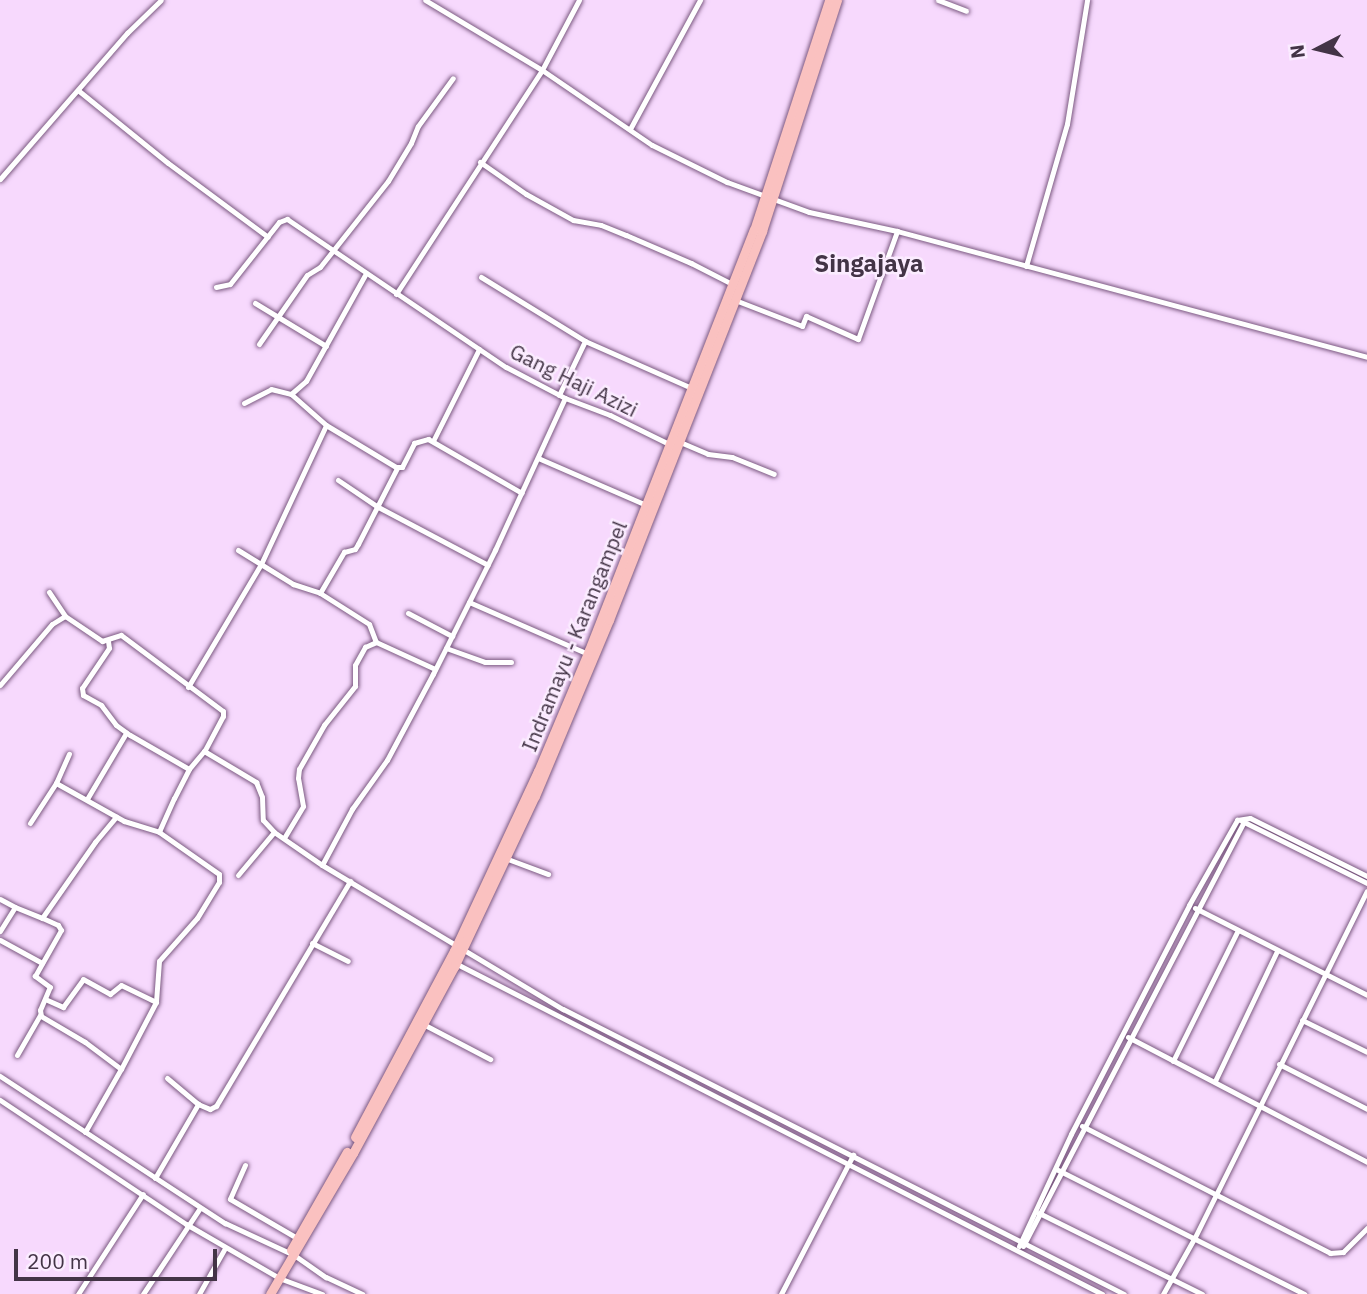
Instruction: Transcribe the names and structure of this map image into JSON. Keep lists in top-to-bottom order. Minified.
{"streets":{"main road":["Indramayu - Karangampel"],"street":["Gang Haji Azizi"]},"crossings":[["Gang Haji Azizi","Indramayu - Karangampel"]],"districts":["Singajaya"],"scale_bar":"200 m","north":"left"}
